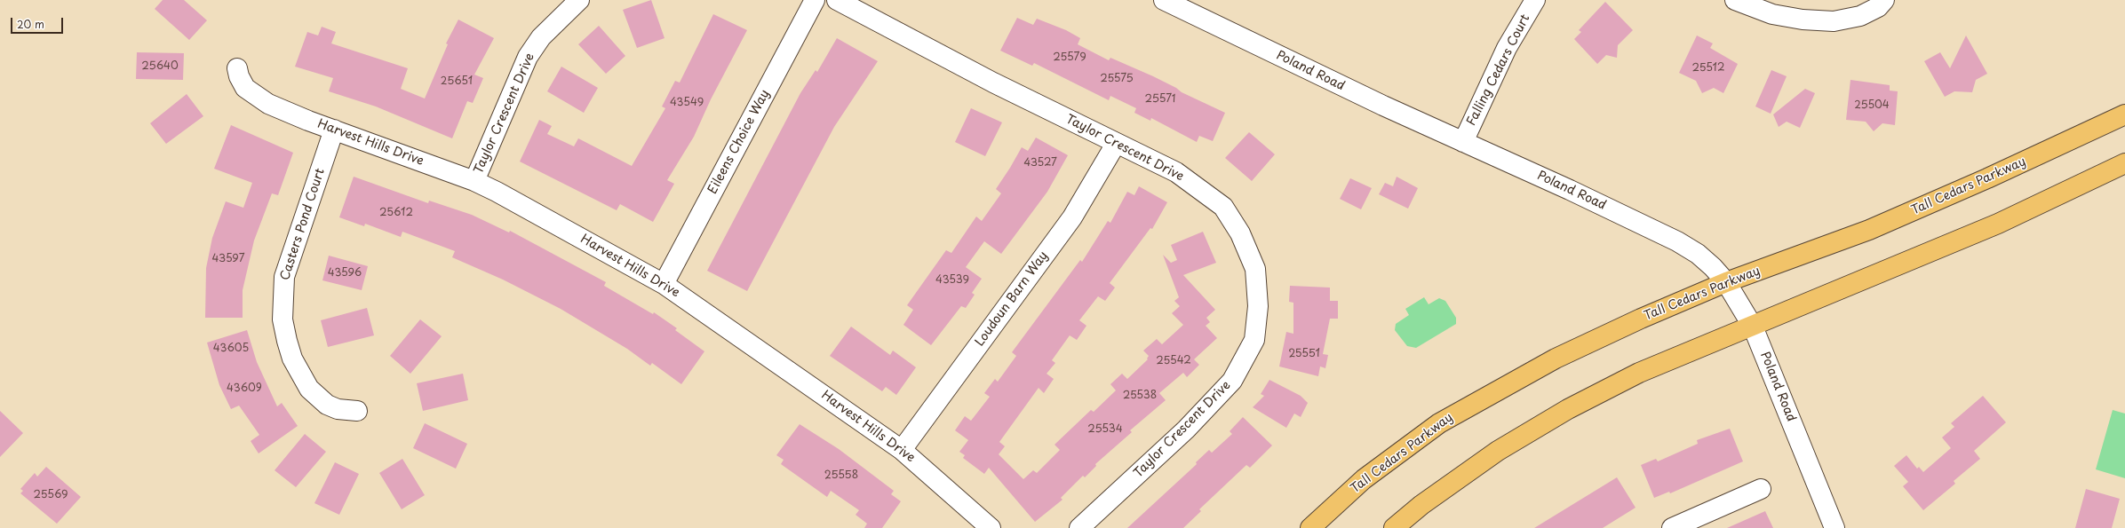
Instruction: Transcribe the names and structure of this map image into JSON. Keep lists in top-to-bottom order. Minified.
{"streets":{"main road":["Tall Cedars Parkway"],"street":["Falling Cedars Court","Poland Road","Taylor Crescent Drive","Eileens Choice Way","Harvest Hills Drive","Casters Pond Court","Loudoun Barn Way"]},"crossings":[["Falling Cedars Court","Poland Road"],["Poland Road","Tall Cedars Parkway"],["Taylor Crescent Drive","Harvest Hills Drive"],["Taylor Crescent Drive","Loudoun Barn Way"],["Eileens Choice Way","Harvest Hills Drive"],["Harvest Hills Drive","Casters Pond Court"],["Harvest Hills Drive","Loudoun Barn Way"]],"house_numbers":["25579","25640","25512","25575","25651","25571","43549","25504","43527","25612","43597","43596","43539","43605","25551","25542","43609","25538","25534","25558","25569"],"scale_bar":"20 m"}
